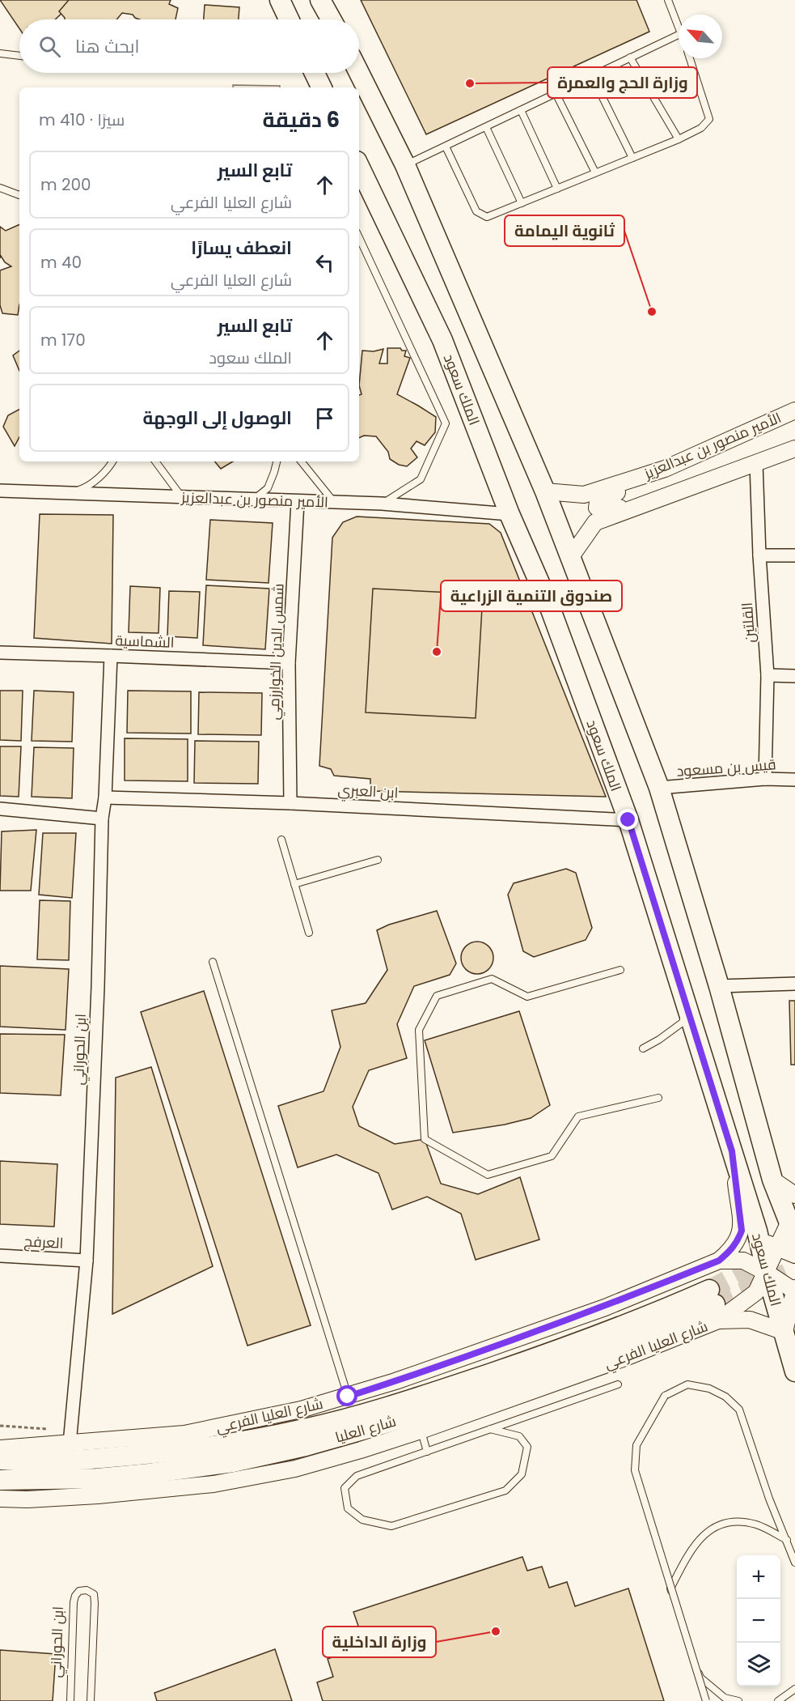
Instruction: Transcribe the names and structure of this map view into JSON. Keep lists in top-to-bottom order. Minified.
{"streets":{"main road":["الملك سعود","شارع العليا"],"street":["الأمير منصور بن عبدالعزيز","القلتين","الشماسية","شمس الدين الخوارزمي","قيس بن مسعود","ابن العبري","ابن الحوراني","العرفج","شارع العليا الفرعي"]},"crossings":[["الملك سعود","الأمير منصور بن عبدالعزيز"],["الملك سعود","ابن العبري"],["الملك سعود","شارع العليا الفرعي"],["الأمير منصور بن عبدالعزيز","القلتين"],["الأمير منصور بن عبدالعزيز","شمس الدين الخوارزمي"],["القلتين","قيس بن مسعود"],["الشماسية","شمس الدين الخوارزمي"],["الشماسية","ابن الحوراني"],["شمس الدين الخوارزمي","ابن العبري"],["ابن العبري","ابن الحوراني"],["ابن الحوراني","العرفج"],["ابن الحوراني","شارع العليا الفرعي"],["شارع العليا الفرعي","شارع العليا"]],"places":["وزارة الحج والعمرة","ثانوية اليمامة","صندوق التنمية الزراعية","وزارة الداخلية"],"north":"top left","page":{"search":"ابحث هنا","heading":["6 دقيقة","سيرًا · 410 m"],"list":[["تابع السير","شارع العليا الفرعي","200 m"],["انعطف يسارًا","شارع العليا الفرعي","40 m"],["تابع السير","الملك سعود","170 m"],"الوصول إلى الوجهة"],"map_buttons":["+","−"]}}
